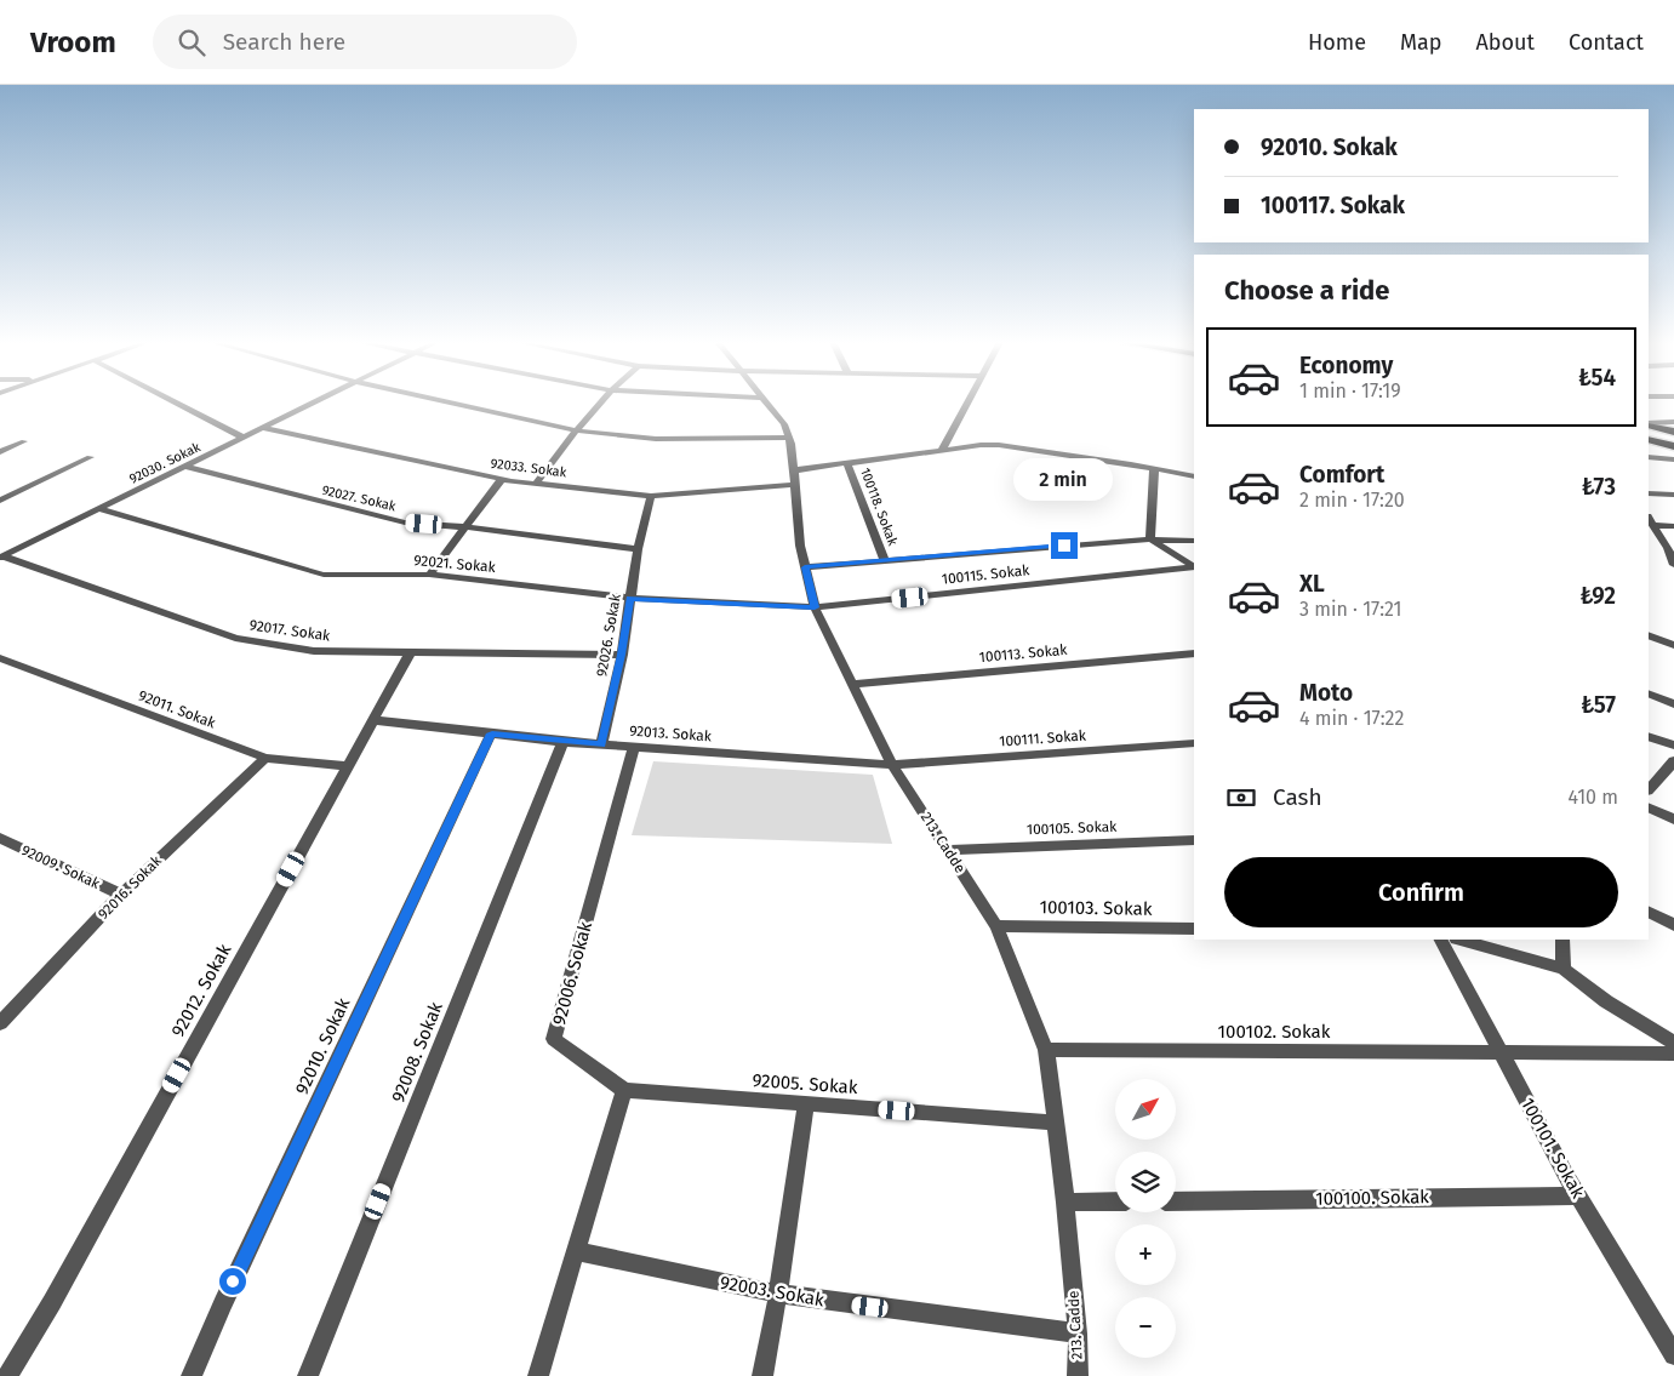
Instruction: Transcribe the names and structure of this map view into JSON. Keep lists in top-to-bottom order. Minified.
{"streets":{"street":["92030. Sokak","92033. Sokak","92027. Sokak","100118. Sokak","92021. Sokak","100115. Sokak","92017. Sokak","92026. Sokak","100113. Sokak","92011. Sokak","92013. Sokak","100111. Sokak","100105. Sokak","213. Cadde","92009. Sokak","92016. Sokak","100103. Sokak","92006. Sokak","92012. Sokak","100102. Sokak","92010. Sokak","92008. Sokak","92005. Sokak","100101. Sokak","100100. Sokak","92003. Sokak"]},"crossings":[["92030. Sokak","92033. Sokak"],["92030. Sokak","92027. Sokak"],["92030. Sokak","92021. Sokak"],["92030. Sokak","92017. Sokak"],["92033. Sokak","92026. Sokak"],["92033. Sokak","213. Cadde"],["92027. Sokak","92026. Sokak"],["100118. Sokak","213. Cadde"],["92021. Sokak","100115. Sokak"],["92021. Sokak","92026. Sokak"],["92021. Sokak","213. Cadde"],["100115. Sokak","213. Cadde"],["92017. Sokak","92026. Sokak"],["92017. Sokak","92012. Sokak"],["92026. Sokak","92013. Sokak"],["100113. Sokak","213. Cadde"],["92011. Sokak","92016. Sokak"],["92011. Sokak","92012. Sokak"],["92013. Sokak","100111. Sokak"],["92013. Sokak","213. Cadde"],["92013. Sokak","92006. Sokak"],["92013. Sokak","92012. Sokak"],["92013. Sokak","92010. Sokak"],["92013. Sokak","92008. Sokak"],["100111. Sokak","213. Cadde"],["100105. Sokak","213. Cadde"],["213. Cadde","100103. Sokak"],["213. Cadde","100102. Sokak"],["213. Cadde","92005. Sokak"],["213. Cadde","92003. Sokak"],["92009. Sokak","92016. Sokak"],["92006. Sokak","92005. Sokak"],["100102. Sokak","100101. Sokak"],["100101. Sokak","100100. Sokak"]],"north":"top right","page":{"header":"Vroom","search":"Search here","nav":["Home","Map","About","Contact"],"banner":["92010. Sokak","100117. Sokak"],"heading":"Choose a ride","list":[{"name":"Economy","note":"1 min · 17:19","value":"₺54"},{"name":"Comfort","note":"2 min · 17:20","value":"₺73"},{"name":"XL","note":"3 min · 17:21","value":"₺92"},{"name":"Moto","note":"4 min · 17:22","value":"₺57"}],"bubble":"2 min","pay":["Cash","410 m"],"buttons":"Confirm","map_buttons":["+","−"]}}
